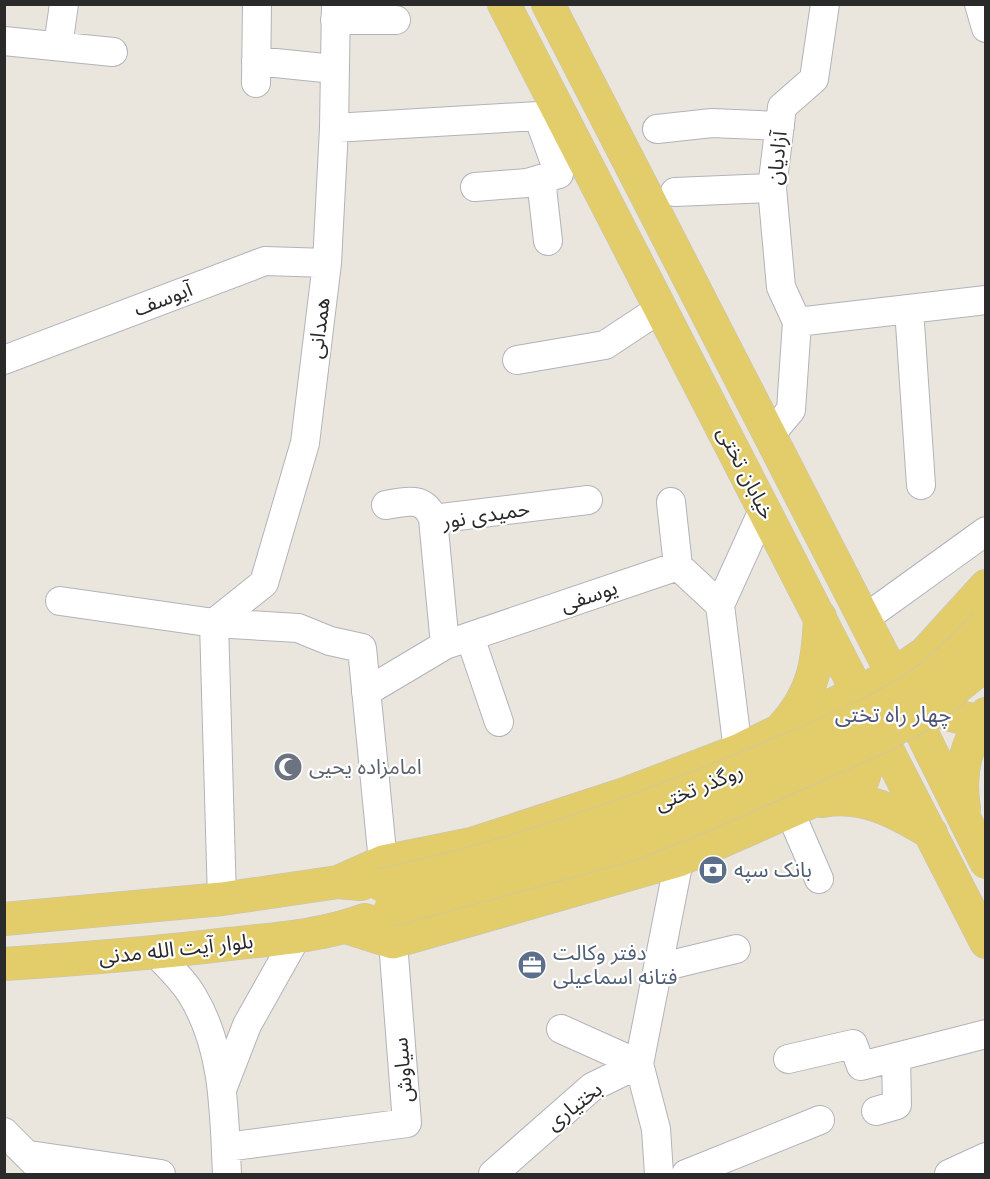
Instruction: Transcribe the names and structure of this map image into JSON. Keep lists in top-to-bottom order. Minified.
{"streets":{"main road":["خیابان تختی","روگذر تختی","بلوار آیت الله مدنی"],"street":["آزادیان","آیوسف","همدانی","حمیدی نور","یوسفی","سیاوش","بختیاری"]},"crossings":[["آیوسف","همدانی"],["حمیدی نور","یوسفی"],["روگذر تختی","بلوار آیت الله مدنی"],["روگذر تختی","سیاوش"],["بلوار آیت الله مدنی","سیاوش"]],"districts":["چهار راه تختی"],"places":{"mosque":["امامزاده یحیی"],"bank":["بانک سپه"],"office":["دفتر وکالت فتانه اسماعیلی"]}}
